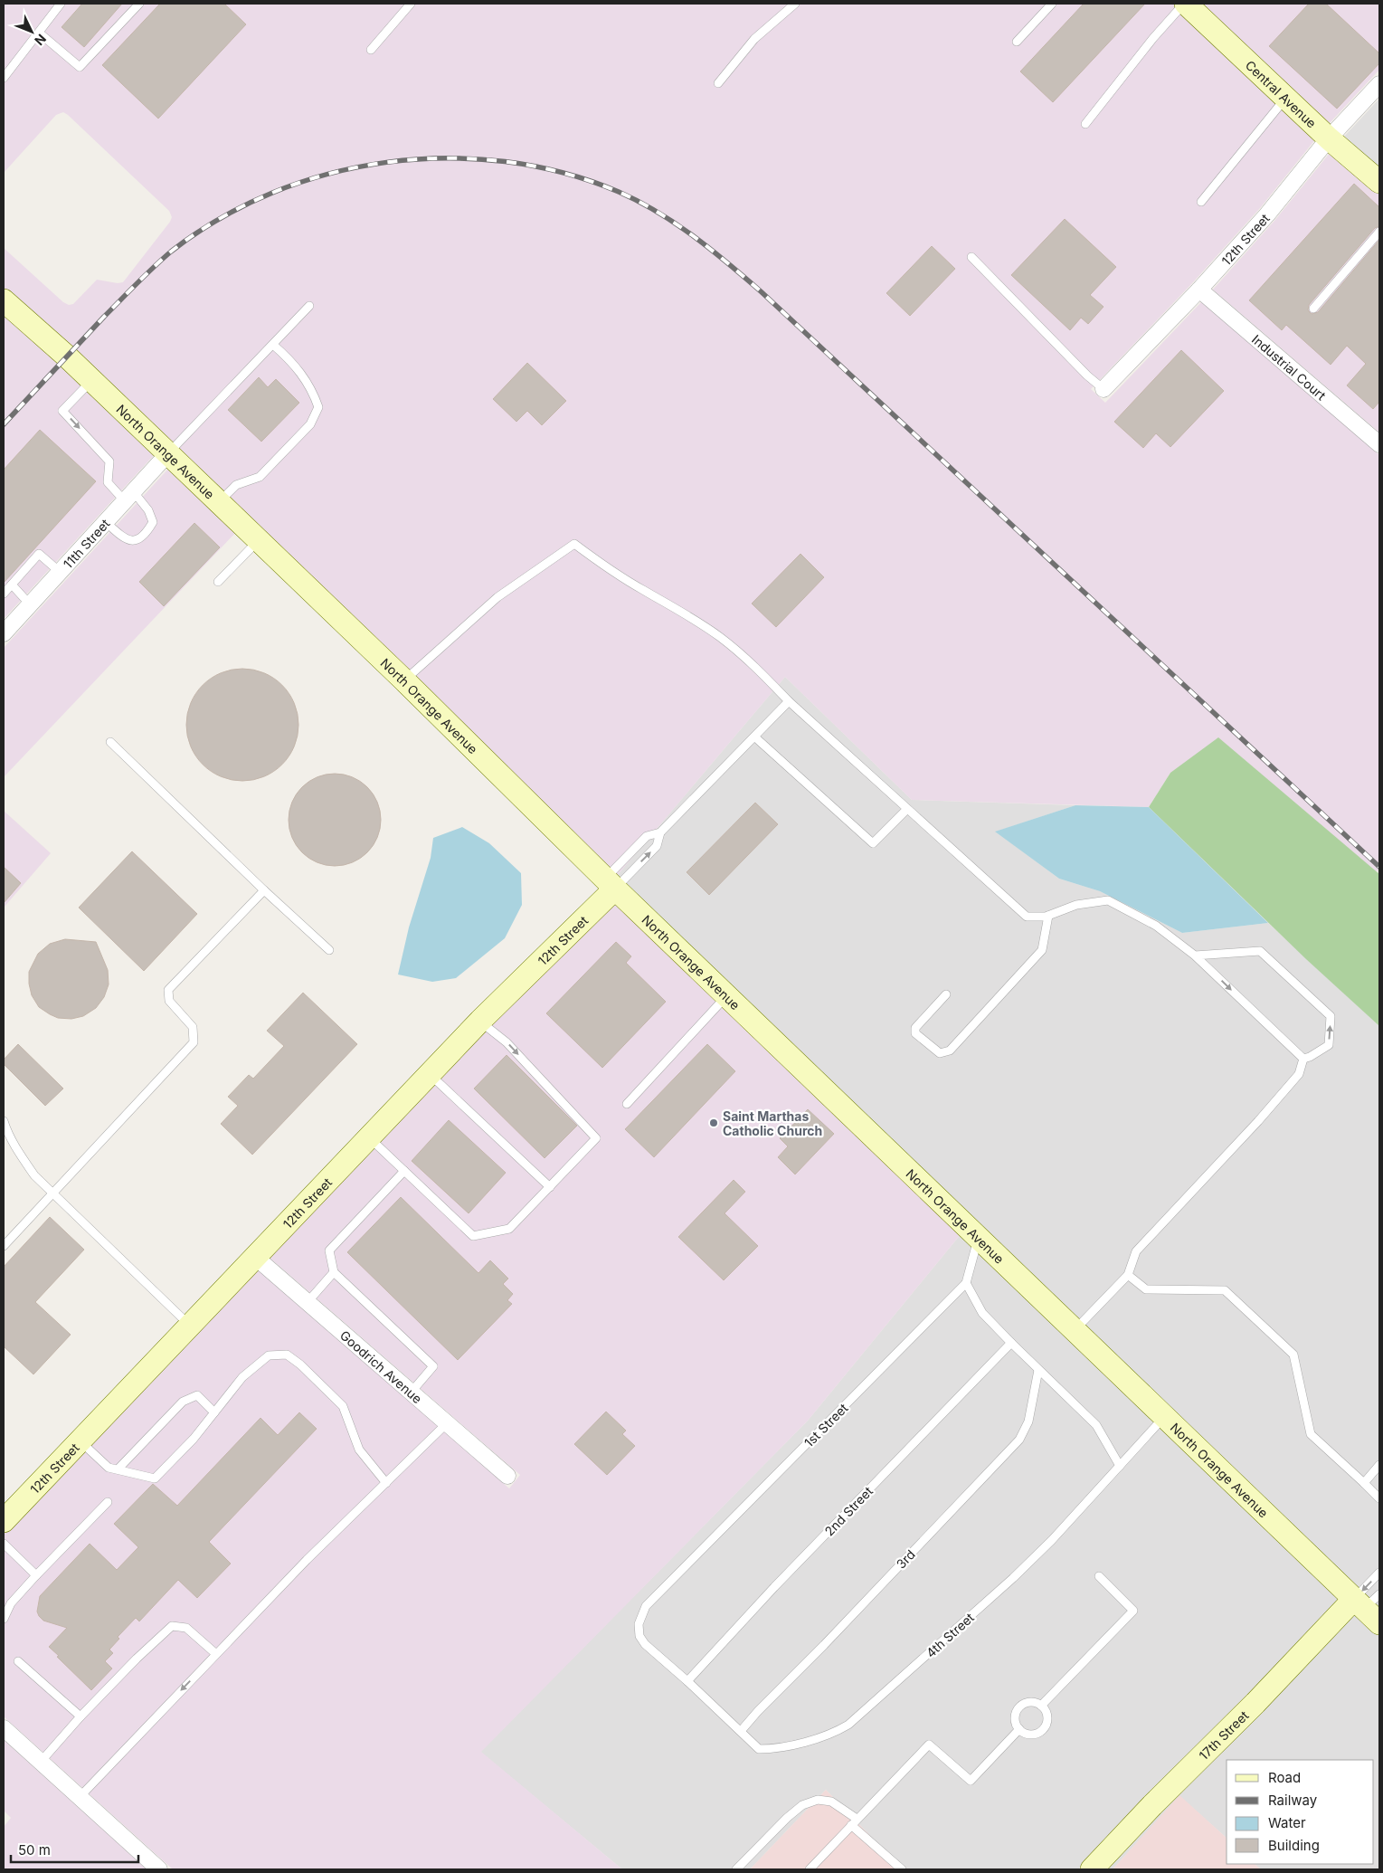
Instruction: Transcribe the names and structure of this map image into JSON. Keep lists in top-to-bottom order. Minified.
{"streets":{"street":["Central Avenue","12th Street","Industrial Court","North Orange Avenue","11th Street","Goodrich Avenue","17th Street"],"lane":["1st Street","2nd Street","3rd","4th Street"]},"crossings":[["Central Avenue","12th Street"],["12th Street","Industrial Court"],["12th Street","North Orange Avenue"],["12th Street","Goodrich Avenue"],["North Orange Avenue","11th Street"],["North Orange Avenue","4th Street"],["North Orange Avenue","17th Street"],["1st Street","4th Street"],["2nd Street","4th Street"],["3rd","4th Street"]],"places":["Saint Marthas Catholic Church"],"legend":["Road","Railway","Water","Building"],"scale_bar":"50 m","north":"bottom right"}
